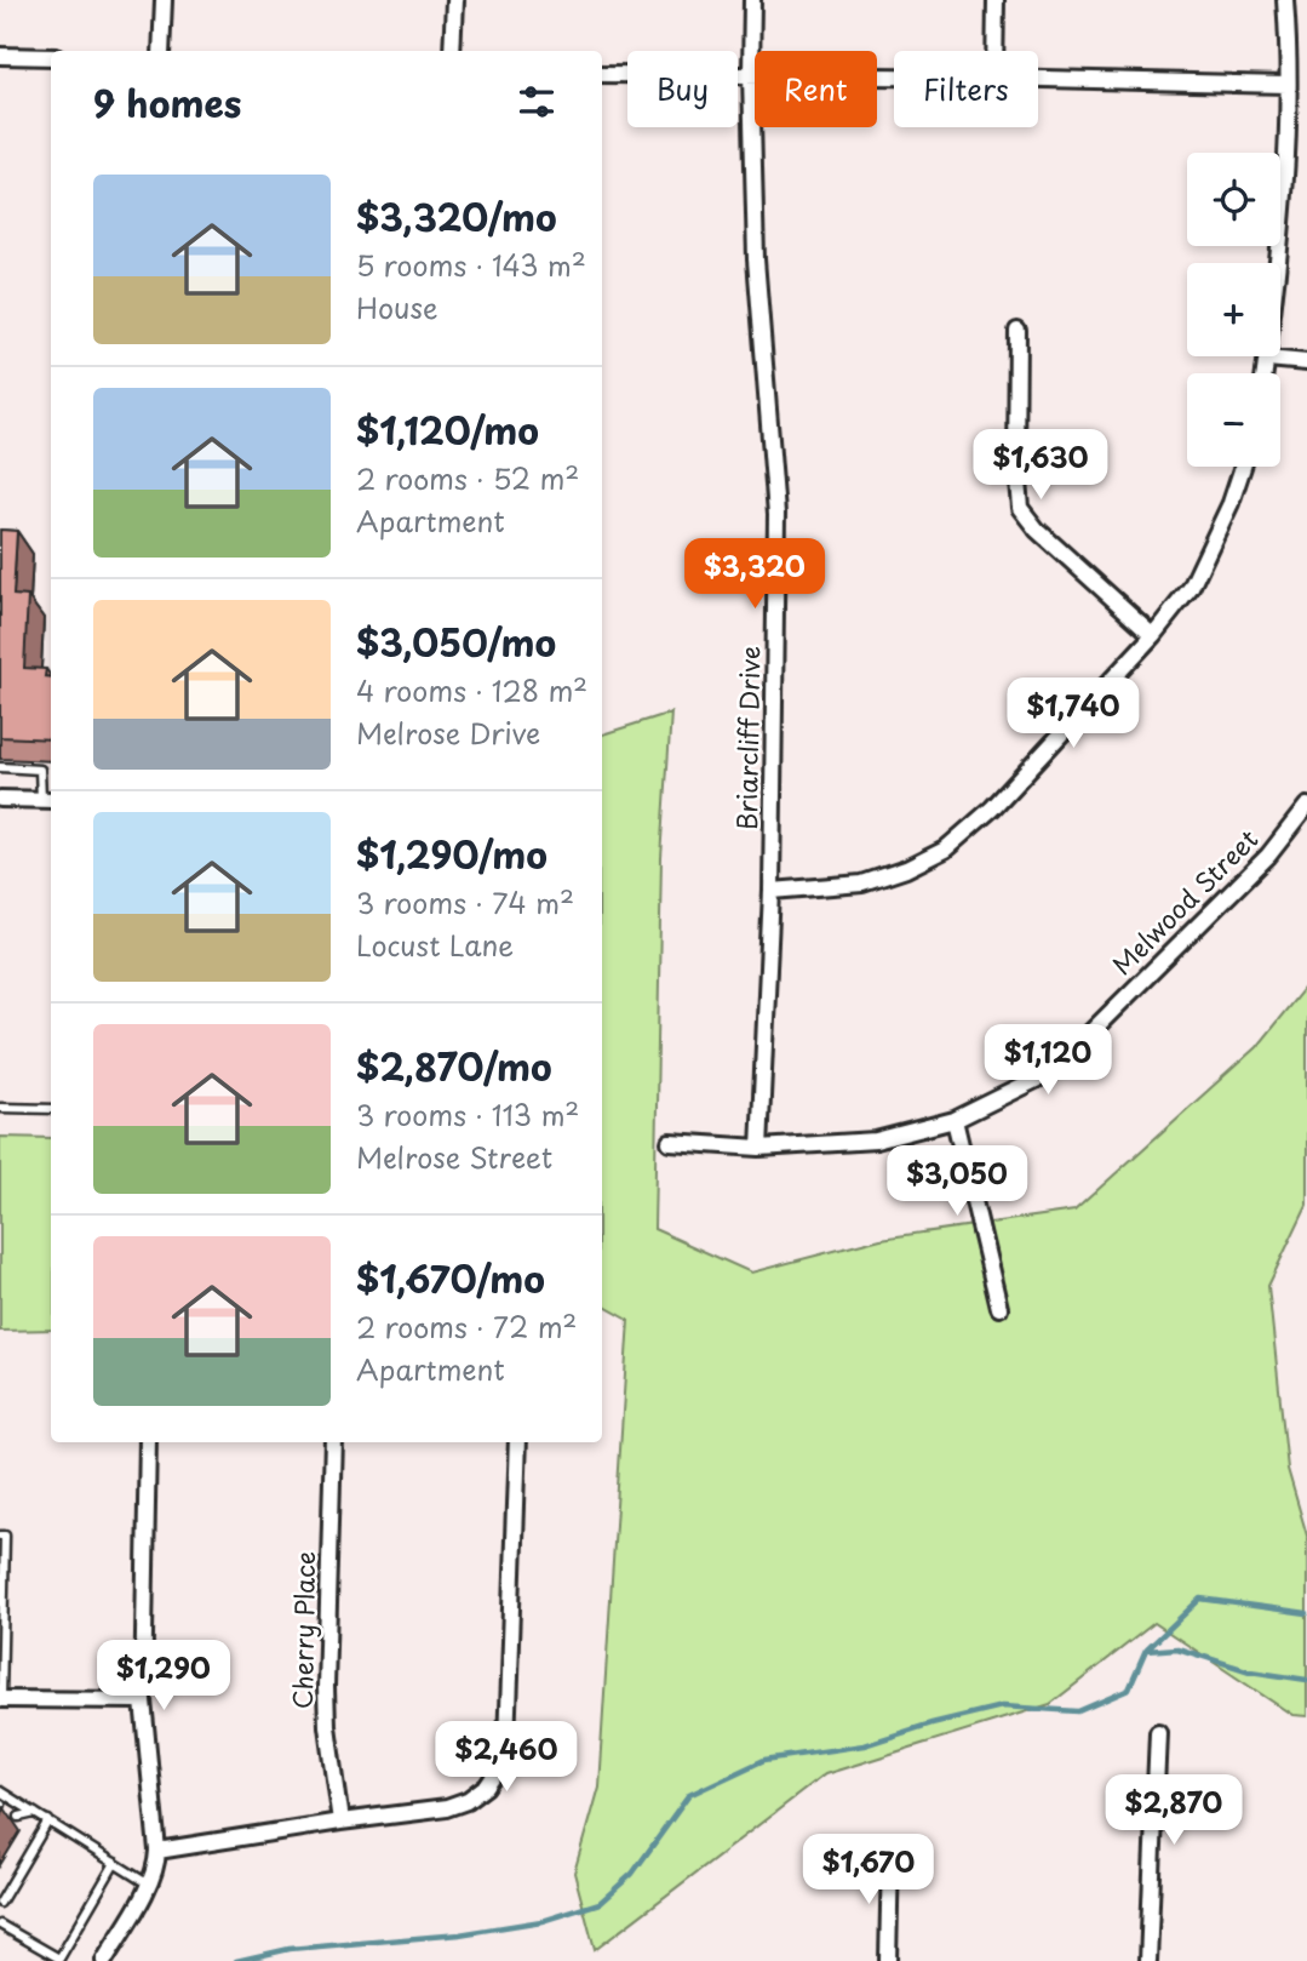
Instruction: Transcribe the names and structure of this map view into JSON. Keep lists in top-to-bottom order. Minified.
{"streets":{"street":["Briarcliff Drive","Melwood Street","Cherry Place"]},"crossings":[["Briarcliff Drive","Melwood Street"]],"page":{"chip":["Buy","Rent","Filters"],"heading":"9 homes","map_buttons":["+","−"],"list":[{"name":"$3,320/mo","note":"5 rooms · 143 m² · House"},{"name":"$1,120/mo","note":"2 rooms · 52 m² · Apartment"},{"name":"$3,050/mo","note":"4 rooms · 128 m² · Melrose Drive"},{"name":"$1,290/mo","note":"3 rooms · 74 m² · Locust Lane"},{"name":"$2,870/mo","note":"3 rooms · 113 m² · Melrose Street"},{"name":"$1,670/mo","note":"2 rooms · 72 m² · Apartment"}],"price":["$1,630","$3,320","$1,740","$1,120","$3,050","$1,290","$2,460","$2,870","$1,670"]}}
